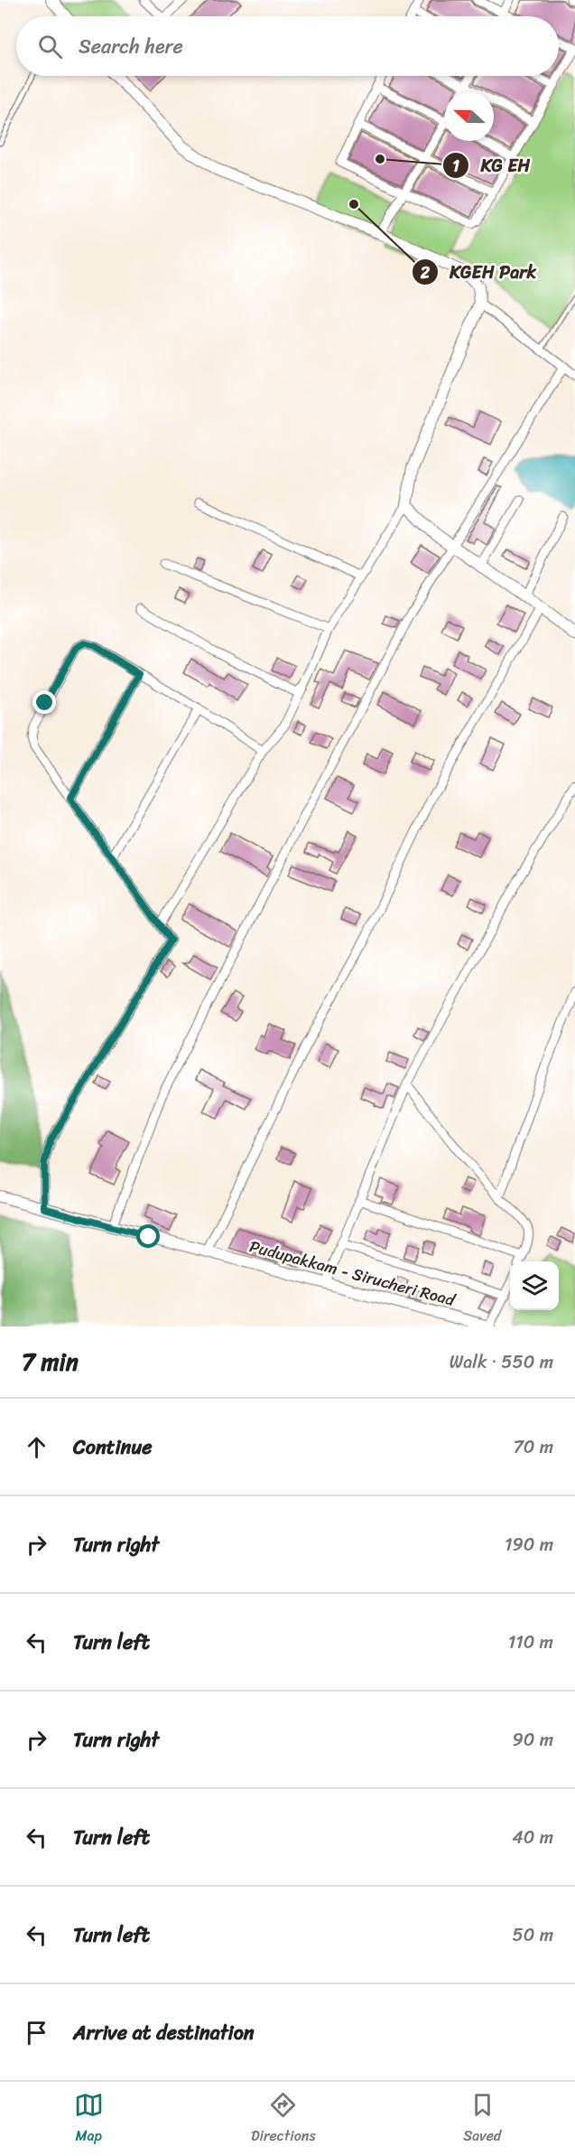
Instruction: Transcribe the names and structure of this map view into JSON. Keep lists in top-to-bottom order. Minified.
{"streets":{"street":["Pudupakkam - Sirucheri Road"]},"places":["KG EH","KGEH Park"],"north":"left","page":{"search":"Search here","heading":["7 min","Walk · 550 m"],"list":[["Continue","70 m"],["Turn right","190 m"],["Turn left","110 m"],["Turn right","90 m"],["Turn left","40 m"],["Turn left","50 m"],"Arrive at destination"],"nav":["Map","Directions","Saved"]}}
